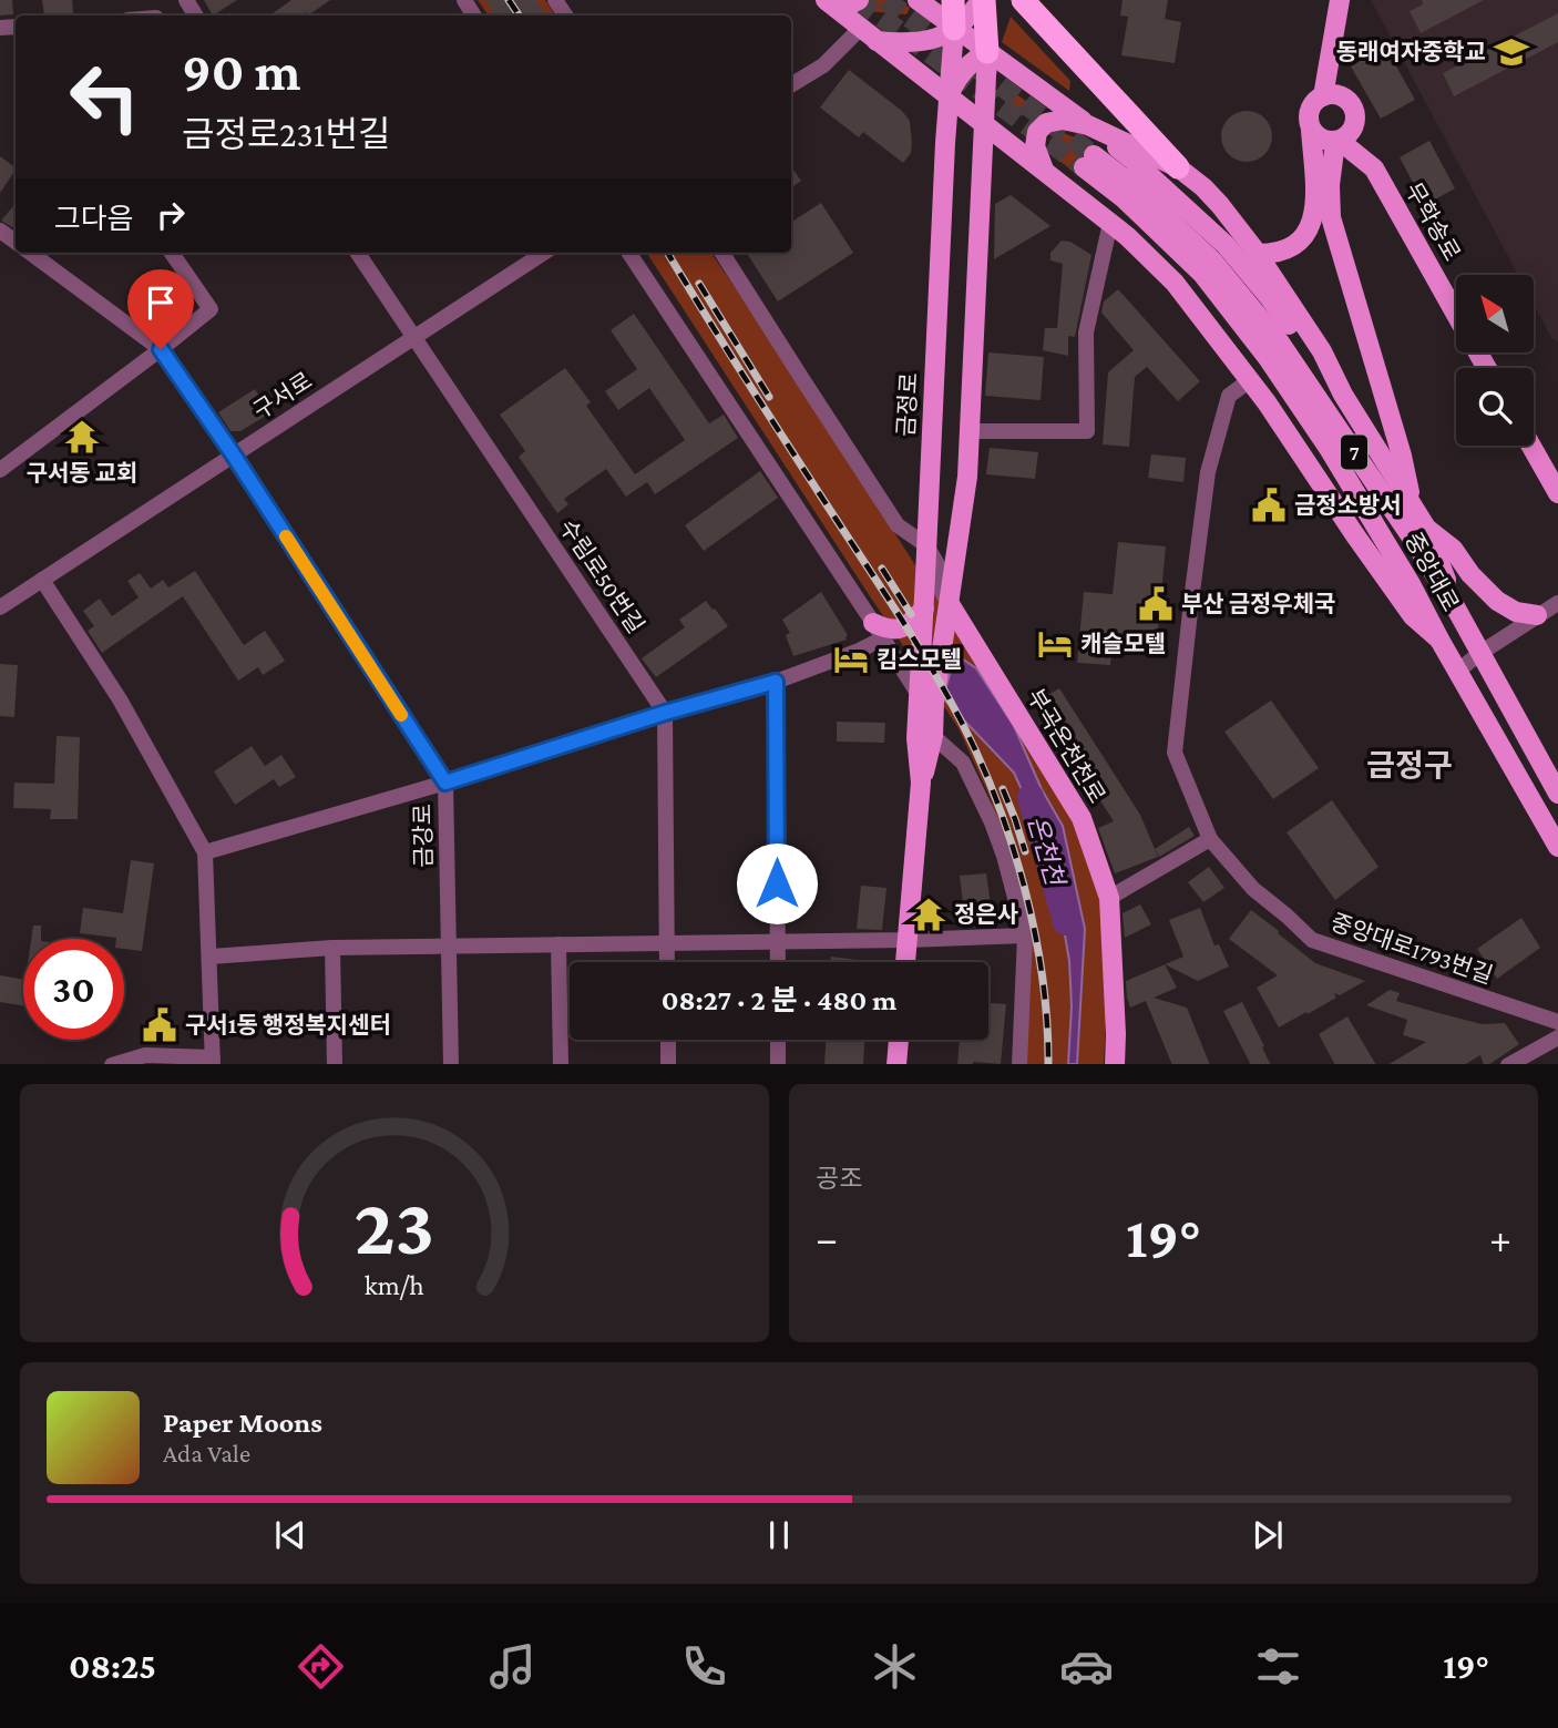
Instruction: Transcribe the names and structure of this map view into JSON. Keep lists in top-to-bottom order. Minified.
{"streets":{"main road":["무학송로","금정로","7","중앙대로","부곡온천천로"],"street":["구서로","수림로50번길","금강로","중앙대로1793번길"]},"crossings":[["구서로","수림로50번길"],["구서로","금강로"],["금정로","부곡온천천로"]],"districts":["금정구"],"water":["온천천"],"places":{"school or university":["동래여자중학교"],"temple":["구서동 교회","정은사"],"public building":["금정소방서","부산 금정우체국","구서1동 행정복지센터"],"hotel":["캐슬모텔","킴스모텔"]},"north":"top left","page":{"turn":["90 m","금정로231번길"],"then":"그다음","limit":"30","trip":"08:27 · 2 분 · 480 m","tile":"공조","heat":["−","19°","+"],"song":["Paper Moons","Ada Vale"],"tabs":["08:25","19°"],"gauge":["23","km/h"]}}
